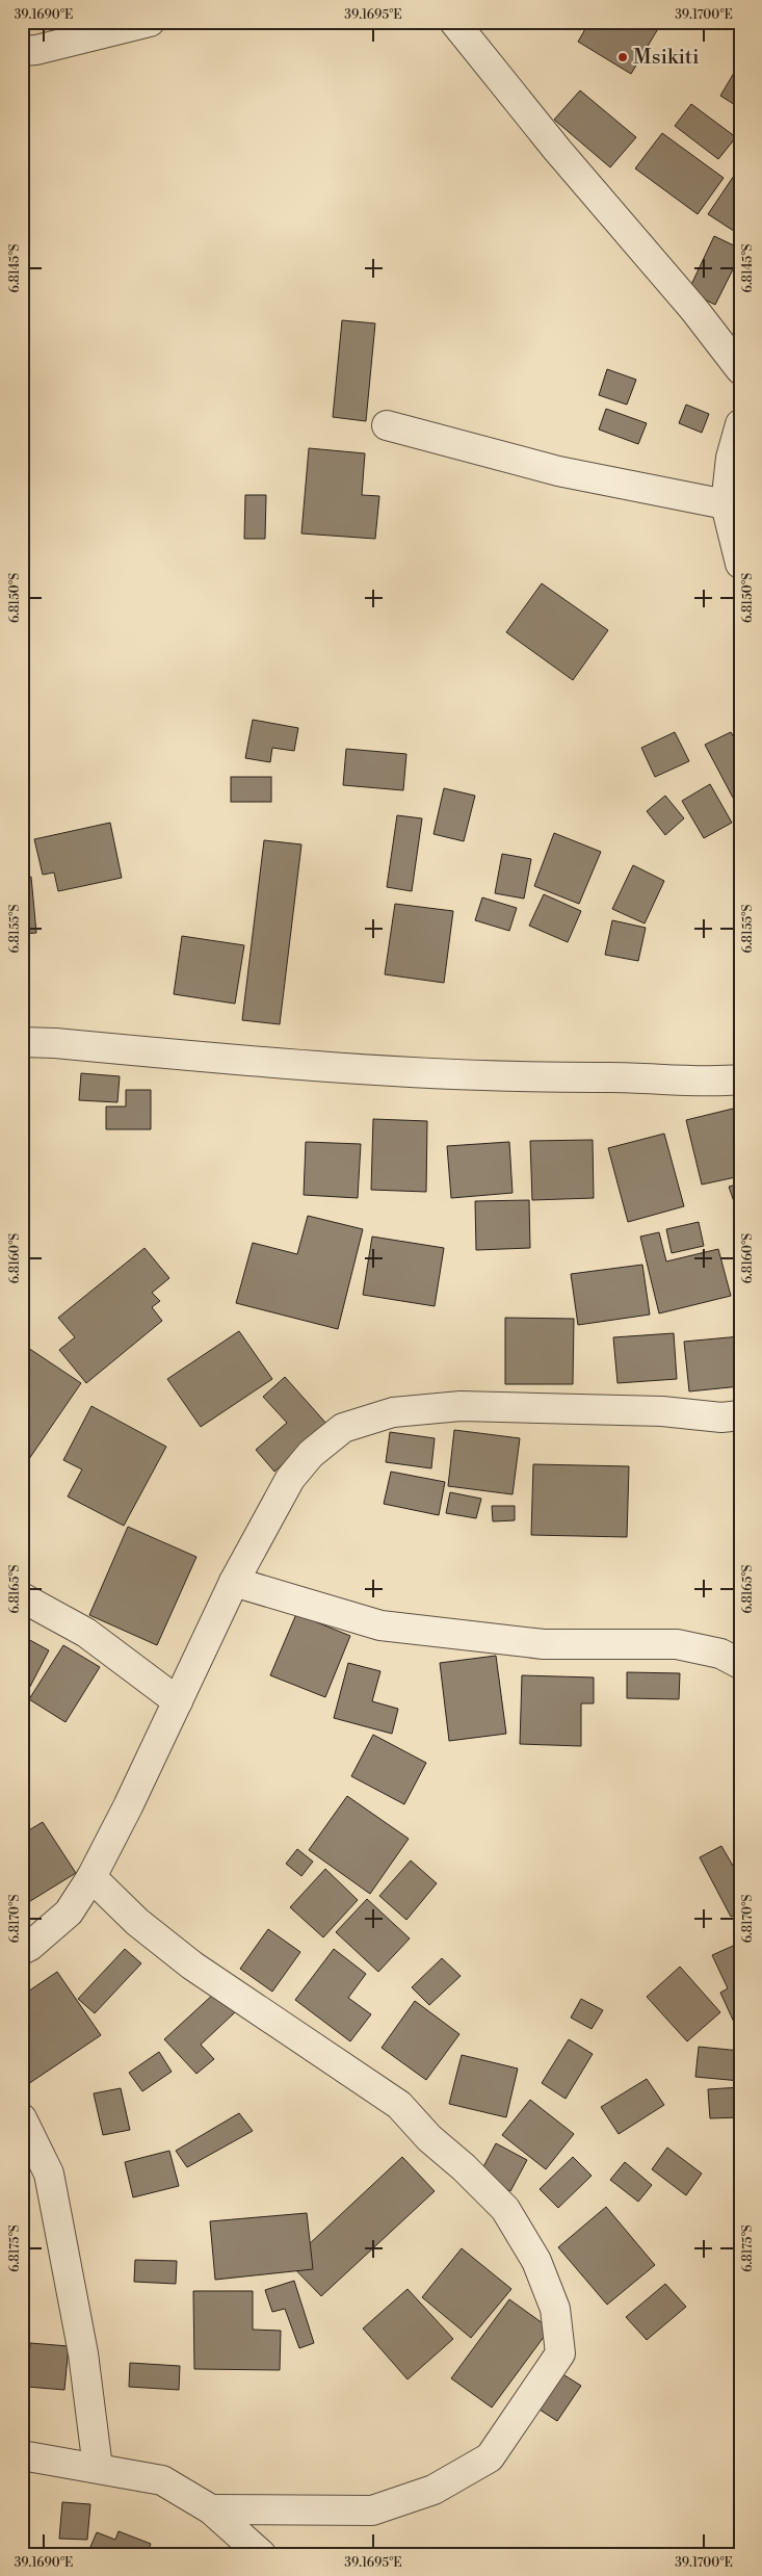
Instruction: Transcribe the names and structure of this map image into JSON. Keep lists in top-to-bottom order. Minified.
{"places":["Msikiti"],"coordinates":["39.1690°E","39.1695°E","39.1700°E","6.8145°S","6.8150°S","6.8155°S","6.8160°S","6.8165°S","6.8170°S","6.8175°S"]}
